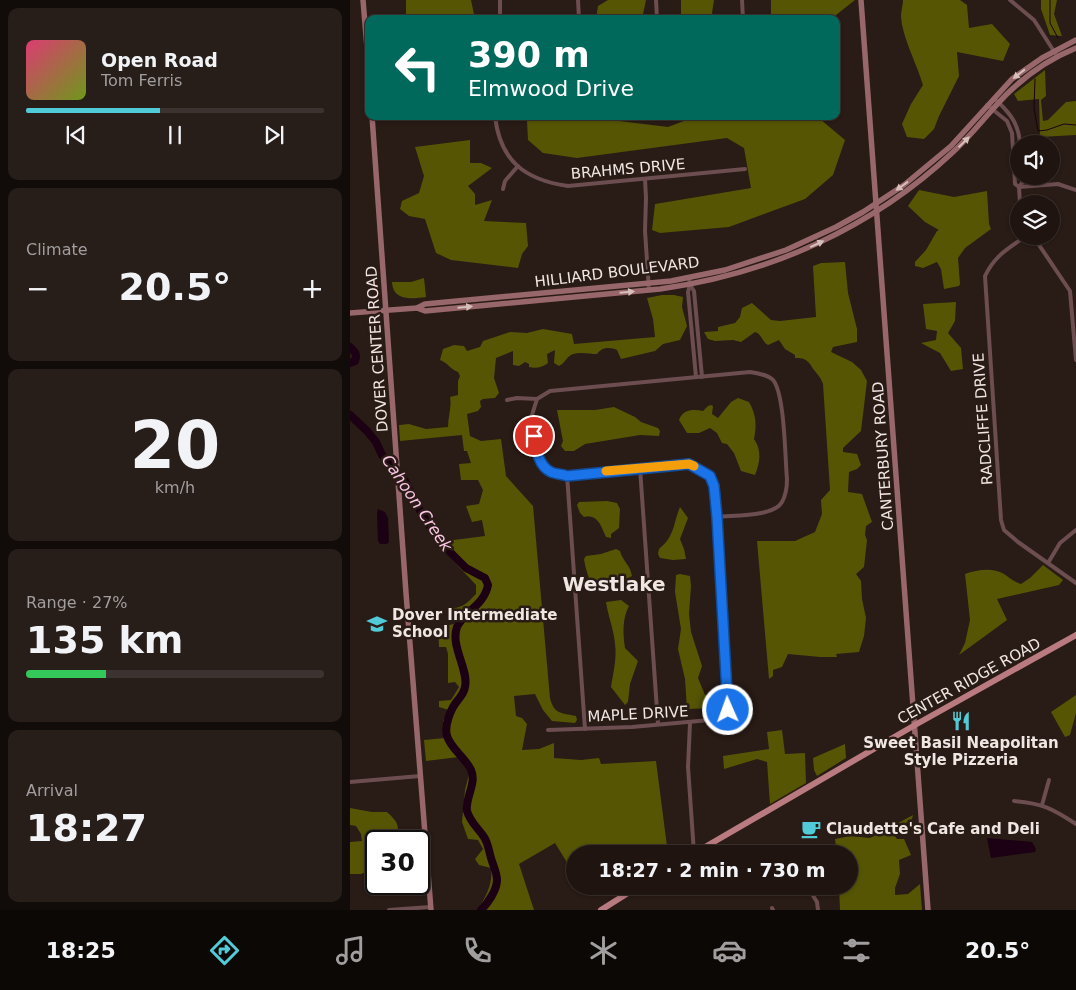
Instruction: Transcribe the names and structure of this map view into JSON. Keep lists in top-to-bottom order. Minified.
{"streets":{"main road":["CENTER RIDGE ROAD"],"street":["BRAHMS DRIVE","HILLIARD BOULEVARD","DOVER CENTER ROAD","RADCLIFFE DRIVE","CANTERBURY ROAD","MAPLE DRIVE"]},"crossings":[["HILLIARD BOULEVARD","DOVER CENTER ROAD"],["HILLIARD BOULEVARD","CANTERBURY ROAD"],["CANTERBURY ROAD","CENTER RIDGE ROAD"]],"districts":["Westlake"],"water":["Cahoon Creek"],"places":{"school or university":["Dover Intermediate School"],"restaurant":["Sweet Basil Neapolitan Style Pizzeria"],"cafe":["Claudette's Cafe and Deli"]},"page":{"turn":["390 m","Elmwood Drive"],"song":["Open Road","Tom Ferris"],"tile":["Climate",["20","km/h"],["Range · 27%","135 km"],["Arrival","18:27"]],"heat":["−","20.5°","+"],"limit":"30","trip":"18:27 · 2 min · 730 m","tabs":["18:25","20.5°"]}}
